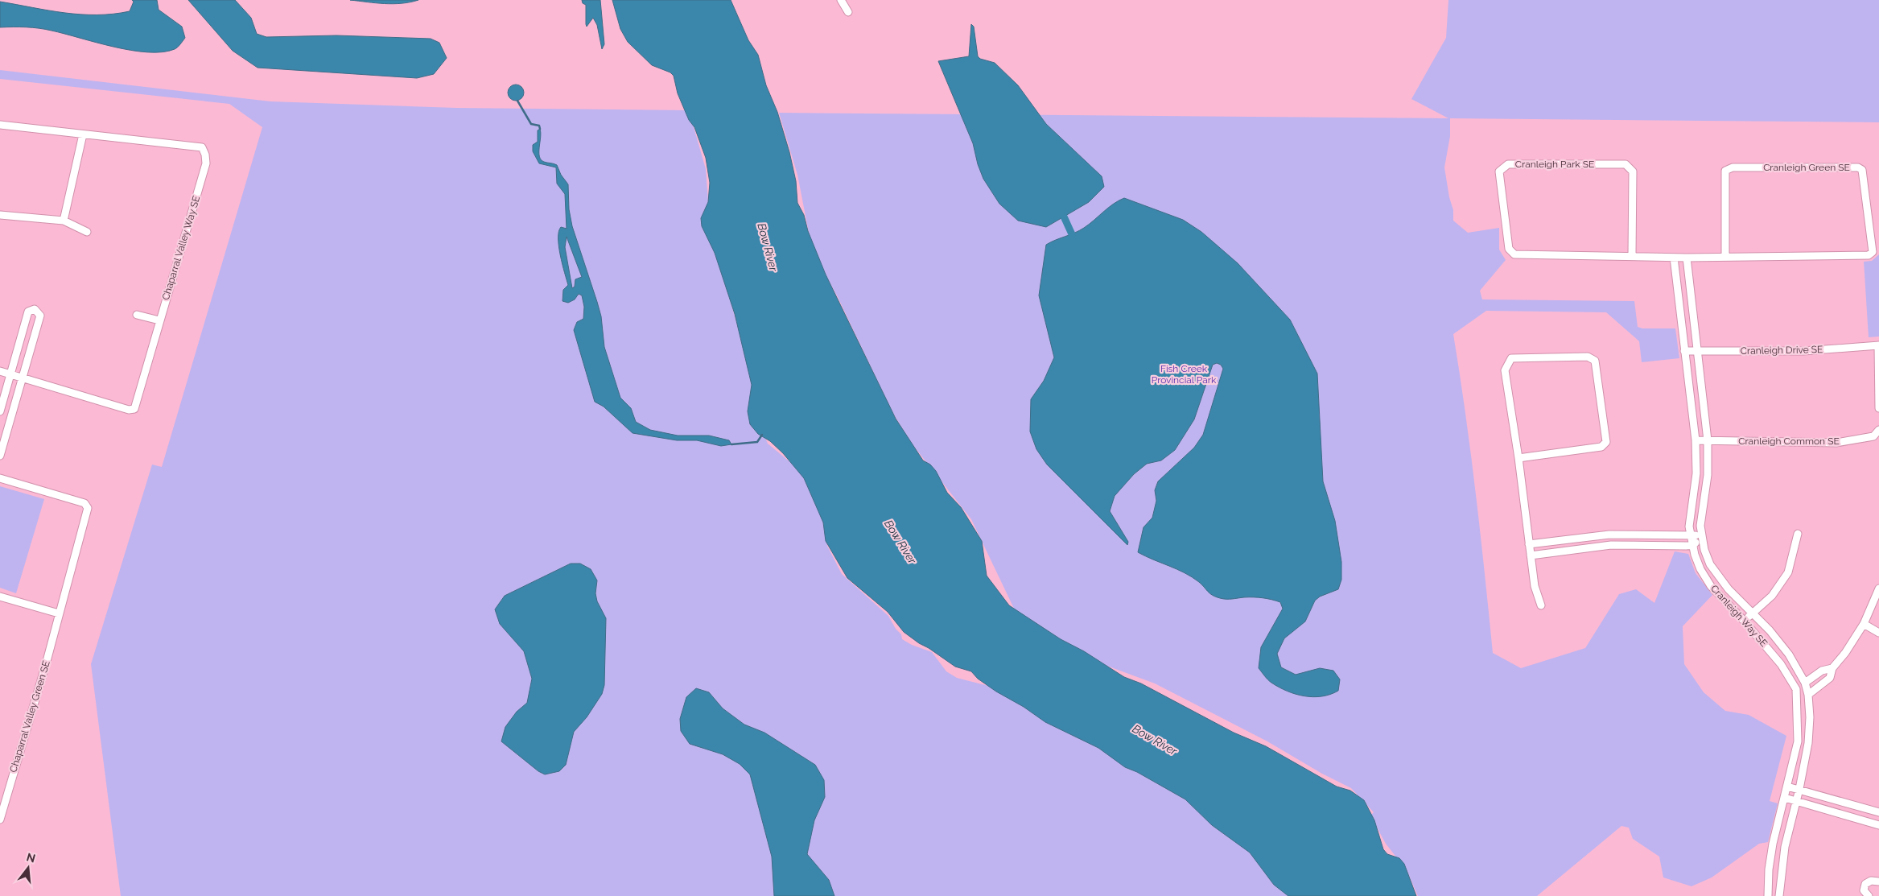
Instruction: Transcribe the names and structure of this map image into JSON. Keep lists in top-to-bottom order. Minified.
{"streets":{"street":["Cranleigh Park SE","Cranleigh Green SE","Chaparral Valley Way SE","Cranleigh Drive SE","Cranleigh Common SE","Cranleigh Way SE","Chaparral Valley Green SE"]},"crossings":[["Cranleigh Park SE","Cranleigh Green SE"],["Cranleigh Park SE","Cranleigh Way SE"],["Cranleigh Green SE","Cranleigh Way SE"],["Cranleigh Drive SE","Cranleigh Way SE"],["Cranleigh Common SE","Cranleigh Way SE"]],"water":["Bow River"],"parks":["Fish Creek Provincial Park"],"north":"top"}
